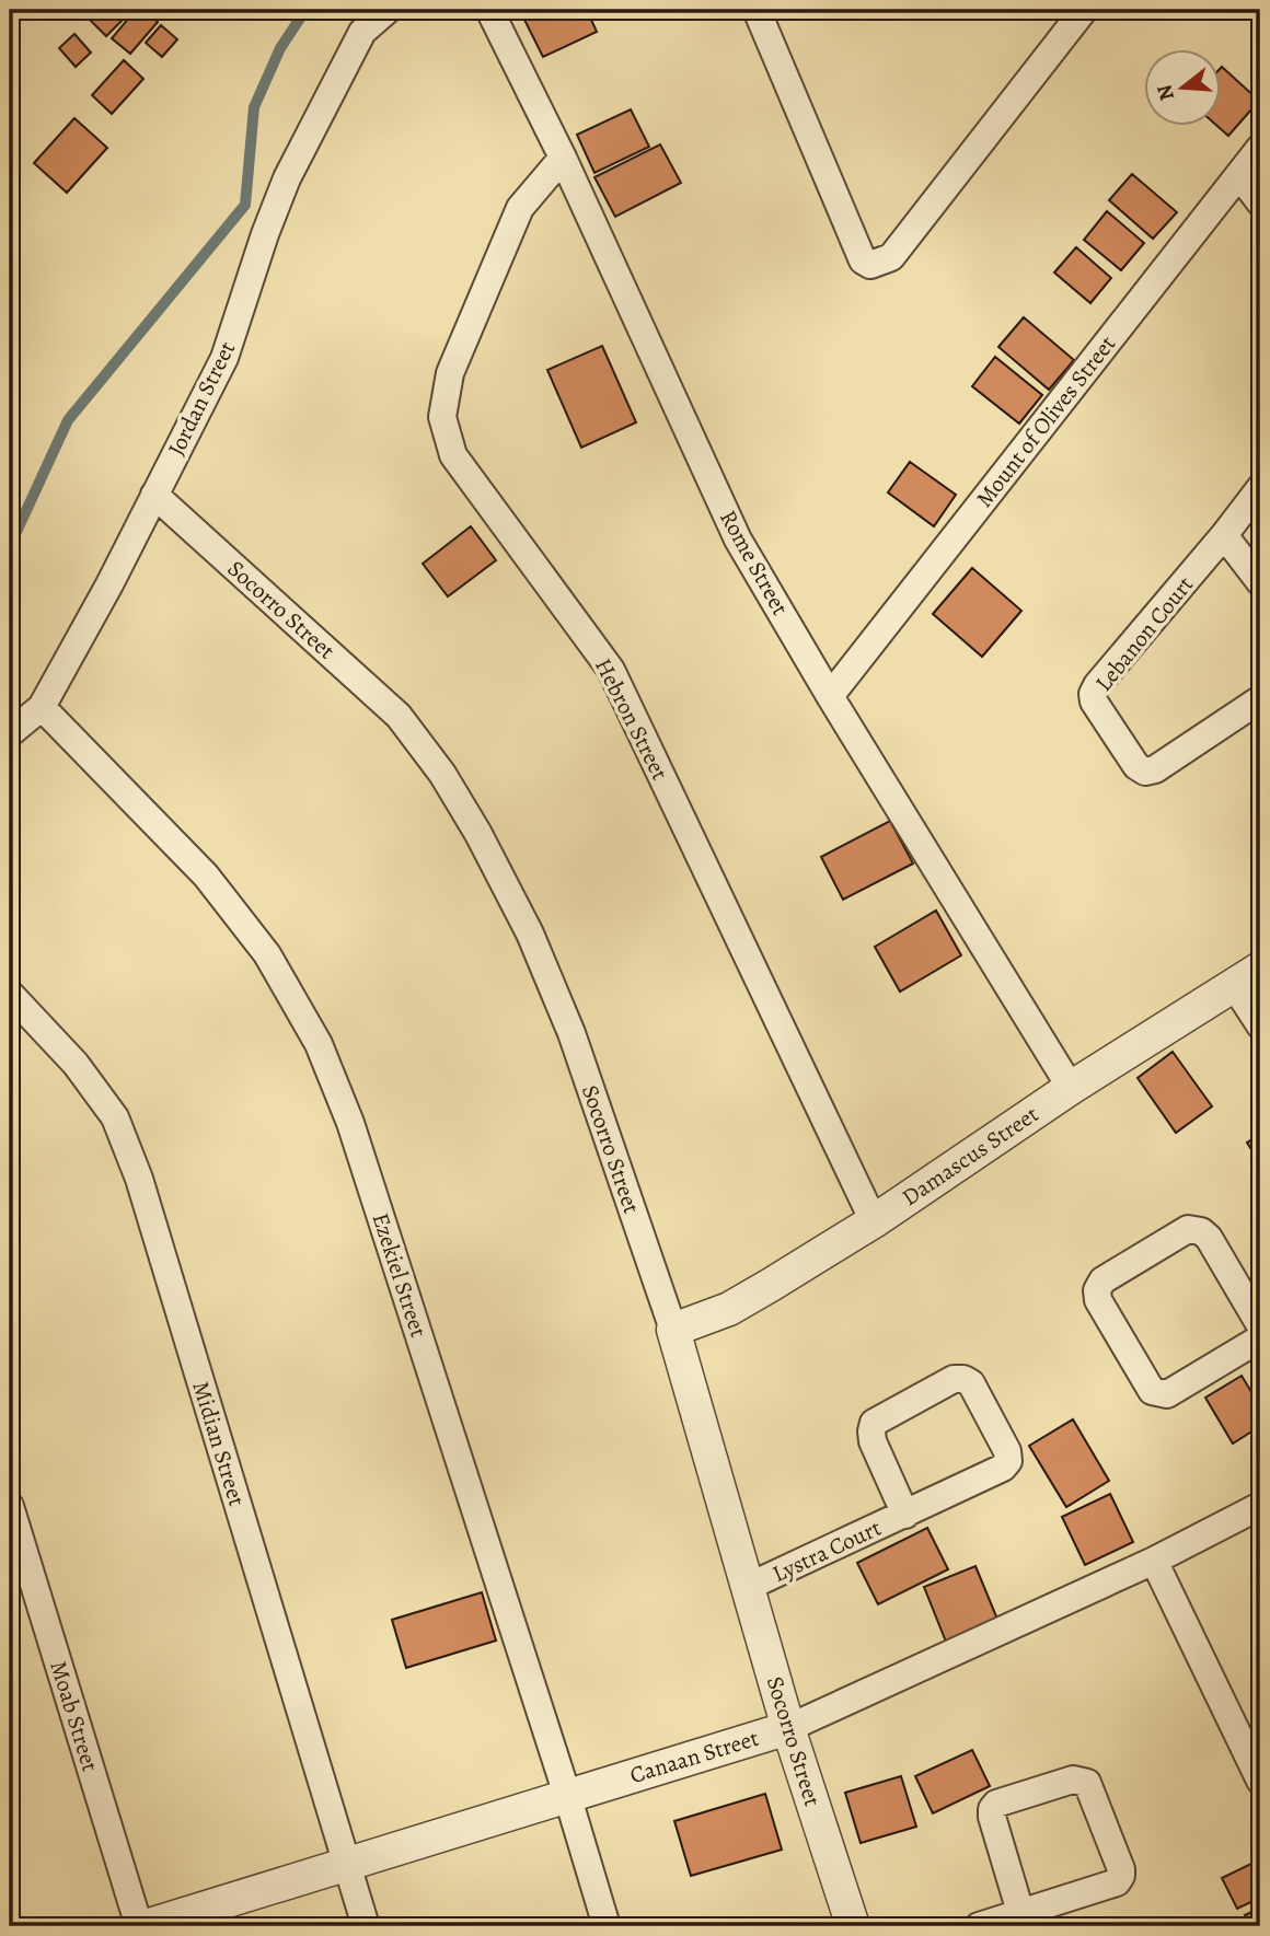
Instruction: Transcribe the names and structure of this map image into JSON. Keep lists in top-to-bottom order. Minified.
{"streets":{"street":["Jordan Street","Mount of Olives Street","Rome Street","Socorro Street","Lebanon Court","Hebron Street","Damascus Street","Ezekiel Street","Midian Street","Lystra Court","Moab Street","Canaan Street"]},"crossings":[["Jordan Street","Socorro Street"],["Jordan Street","Ezekiel Street"],["Mount of Olives Street","Rome Street"],["Rome Street","Hebron Street"],["Rome Street","Damascus Street"],["Socorro Street","Damascus Street"],["Socorro Street","Lystra Court"],["Socorro Street","Canaan Street"],["Hebron Street","Damascus Street"],["Ezekiel Street","Canaan Street"],["Midian Street","Canaan Street"]],"north":"left"}
